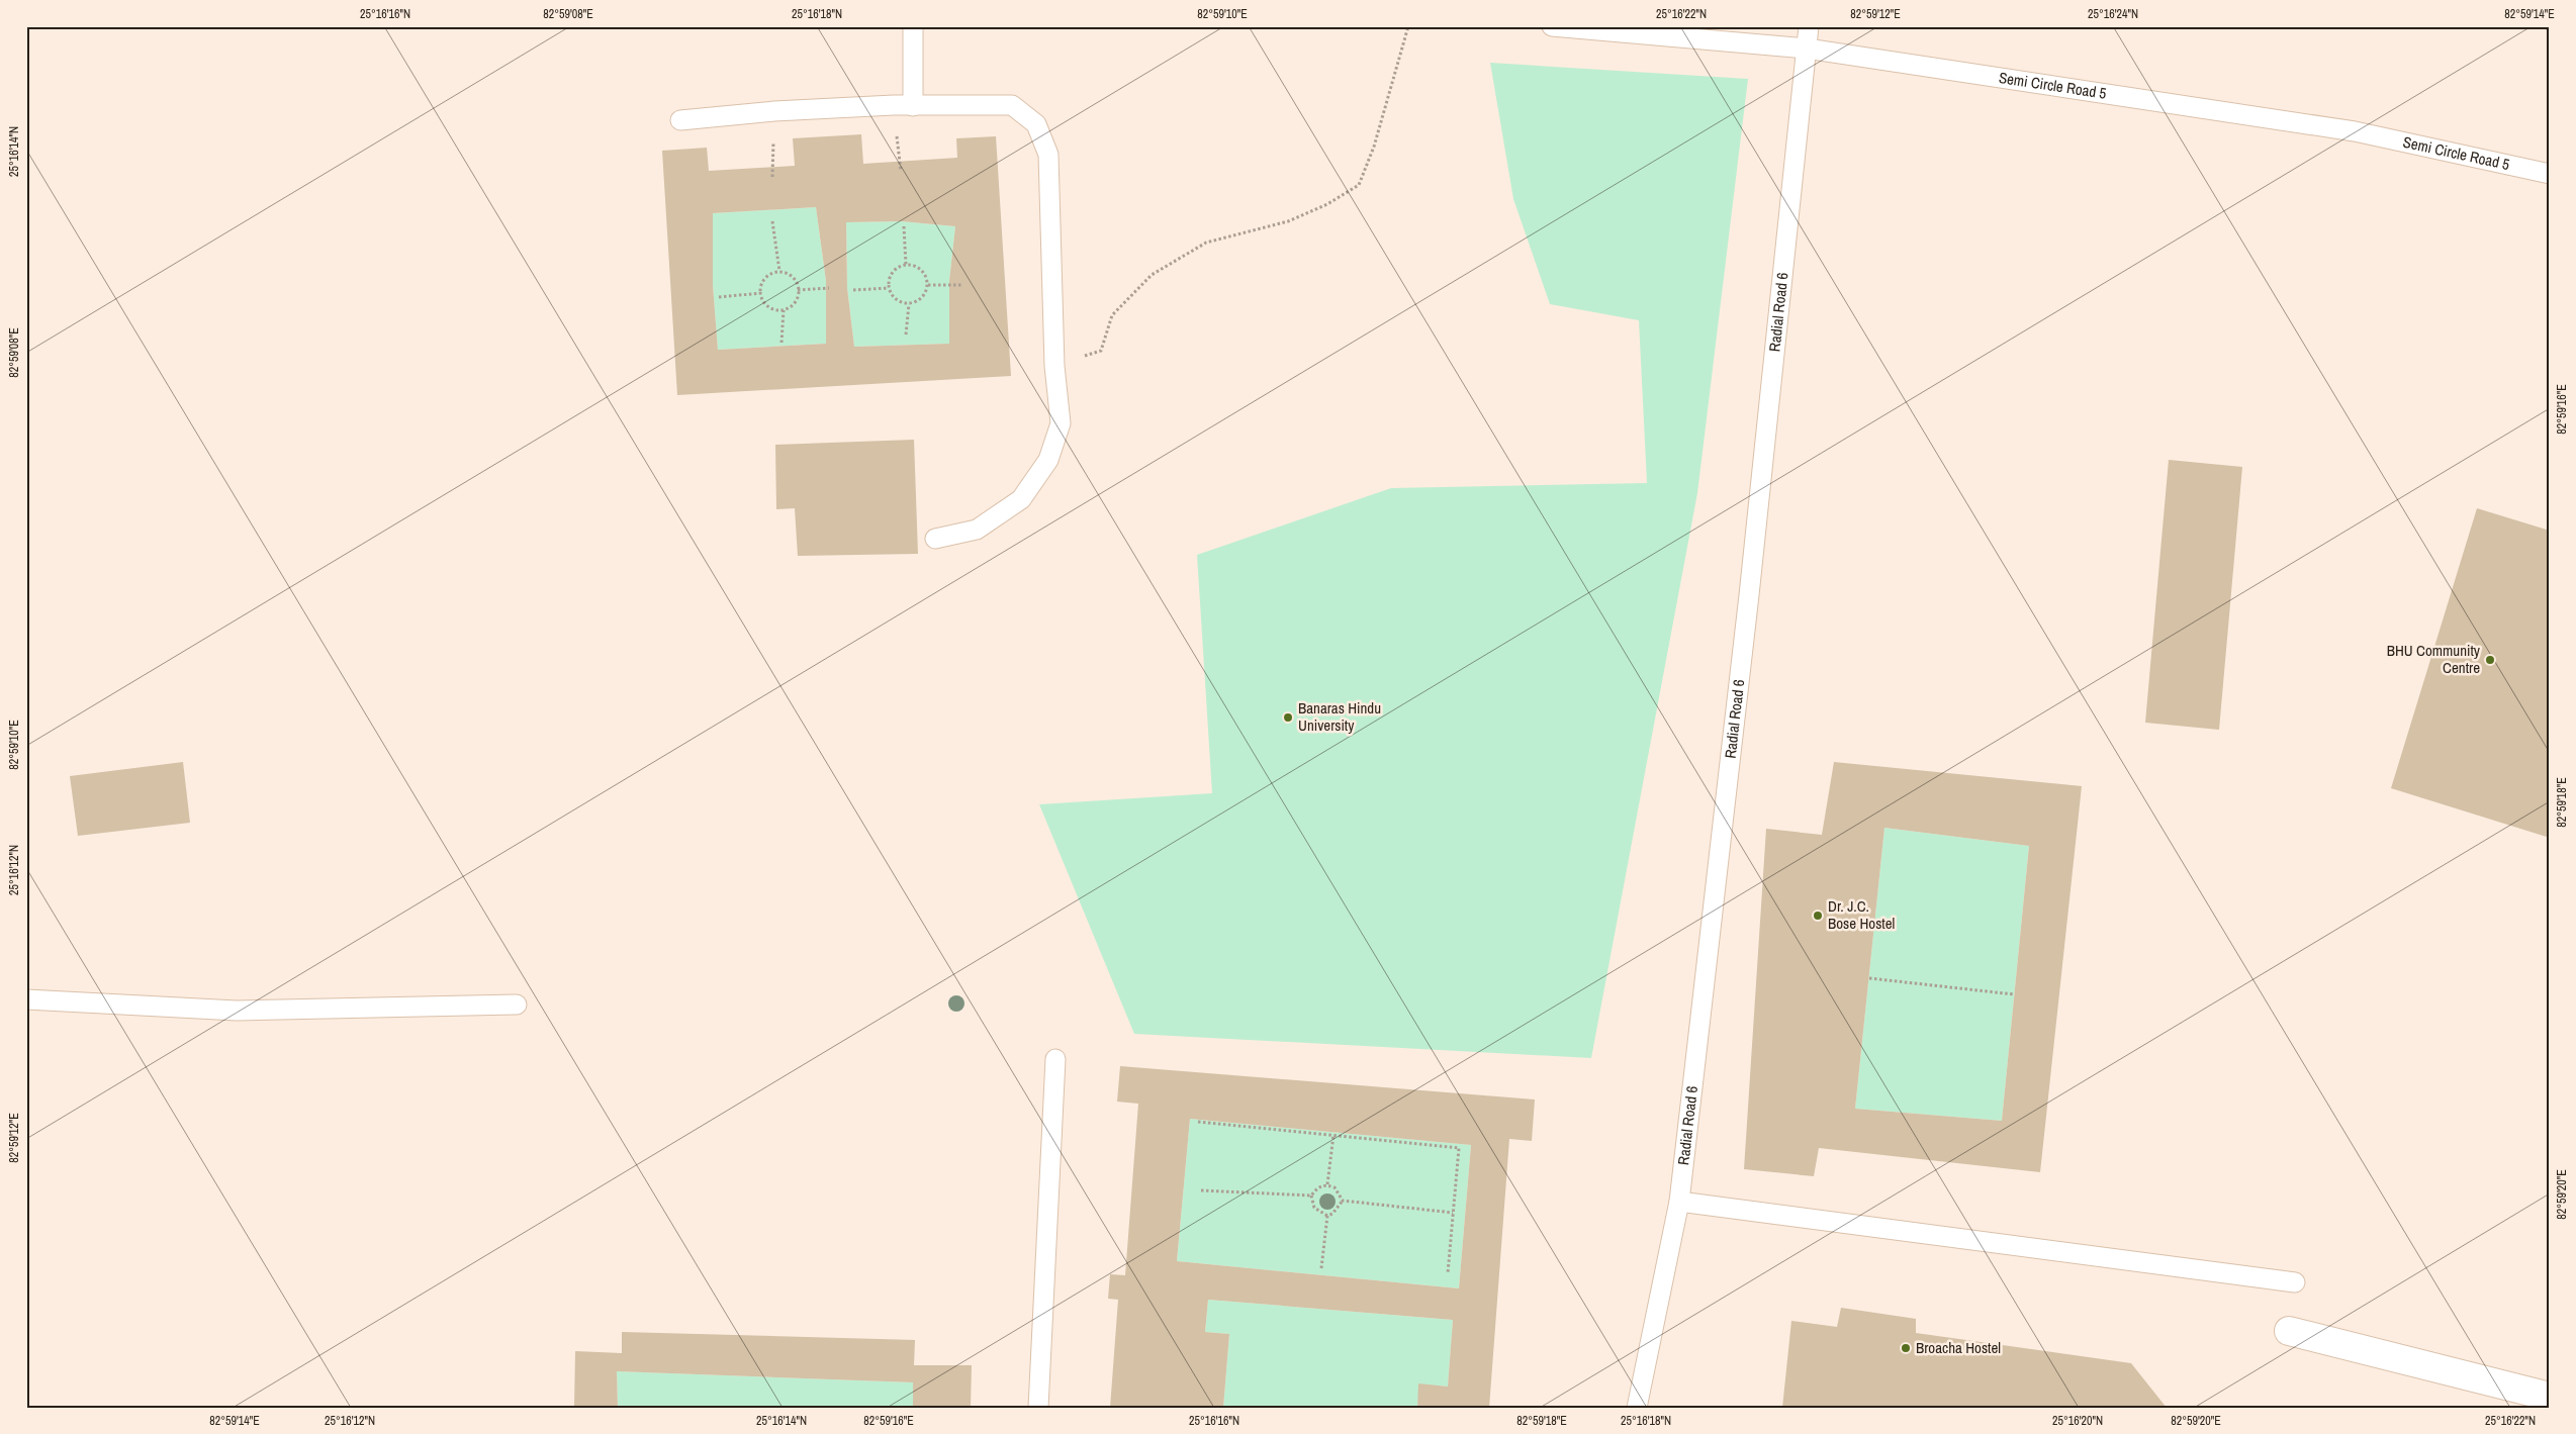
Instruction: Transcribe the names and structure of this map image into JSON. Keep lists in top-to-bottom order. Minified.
{"streets":{"lane":["Semi Circle Road 5","Radial Road 6"]},"crossings":[["Semi Circle Road 5","Radial Road 6"]],"places":["BHU Community Centre","Banaras Hindu University","Dr. J.C. Bose Hostel","Broacha Hostel"],"coordinates":["25°16'16\"N","82°59'08\"E","25°16'18\"N","82°59'10\"E","25°16'22\"N","82°59'12\"E","25°16'24\"N","82°59'14\"E","25°16'14\"N","82°59'16\"E","82°59'18\"E","25°16'12\"N","82°59'20\"E","25°16'20\"N"]}
